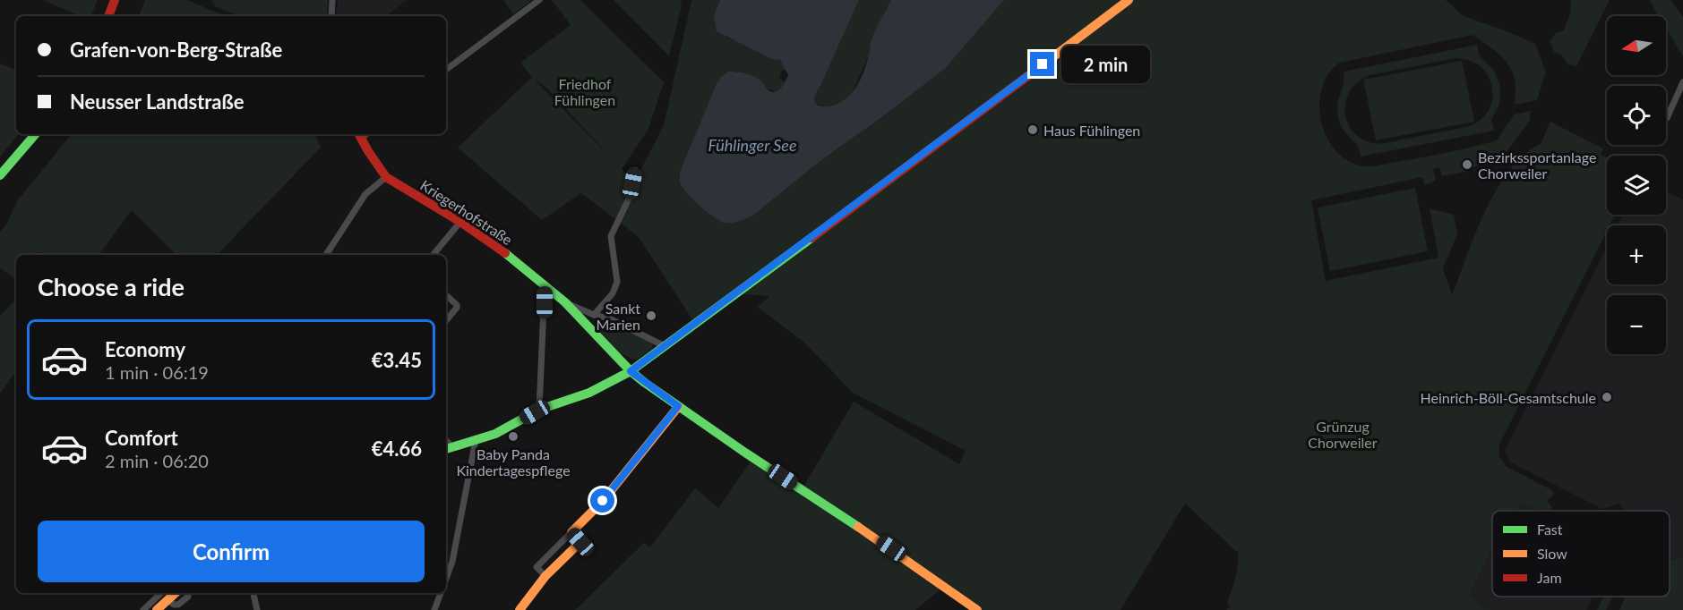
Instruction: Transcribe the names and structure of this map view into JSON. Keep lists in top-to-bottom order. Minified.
{"streets":{"street":["Kriegerhofstraße"]},"water":["Fühlinger See"],"parks":["Friedhof Fühlingen","Grünzug Chorweiler"],"places":["Haus Fühlingen","Bezirkssportanlage Chorweiler","Sankt Marien","Heinrich-Böll-Gesamtschule","Baby Panda Kindertagespflege"],"legend":["Fast","Slow","Jam"],"north":"left","page":{"map_buttons":["+","−"],"banner":["Grafen-von-Berg-Straße","Neusser Landstraße"],"bubble":"2 min","heading":"Choose a ride","list":[{"name":"Economy","note":"1 min · 06:19","value":"€3.45"},{"name":"Comfort","note":"2 min · 06:20","value":"€4.66"}],"buttons":"Confirm"}}
